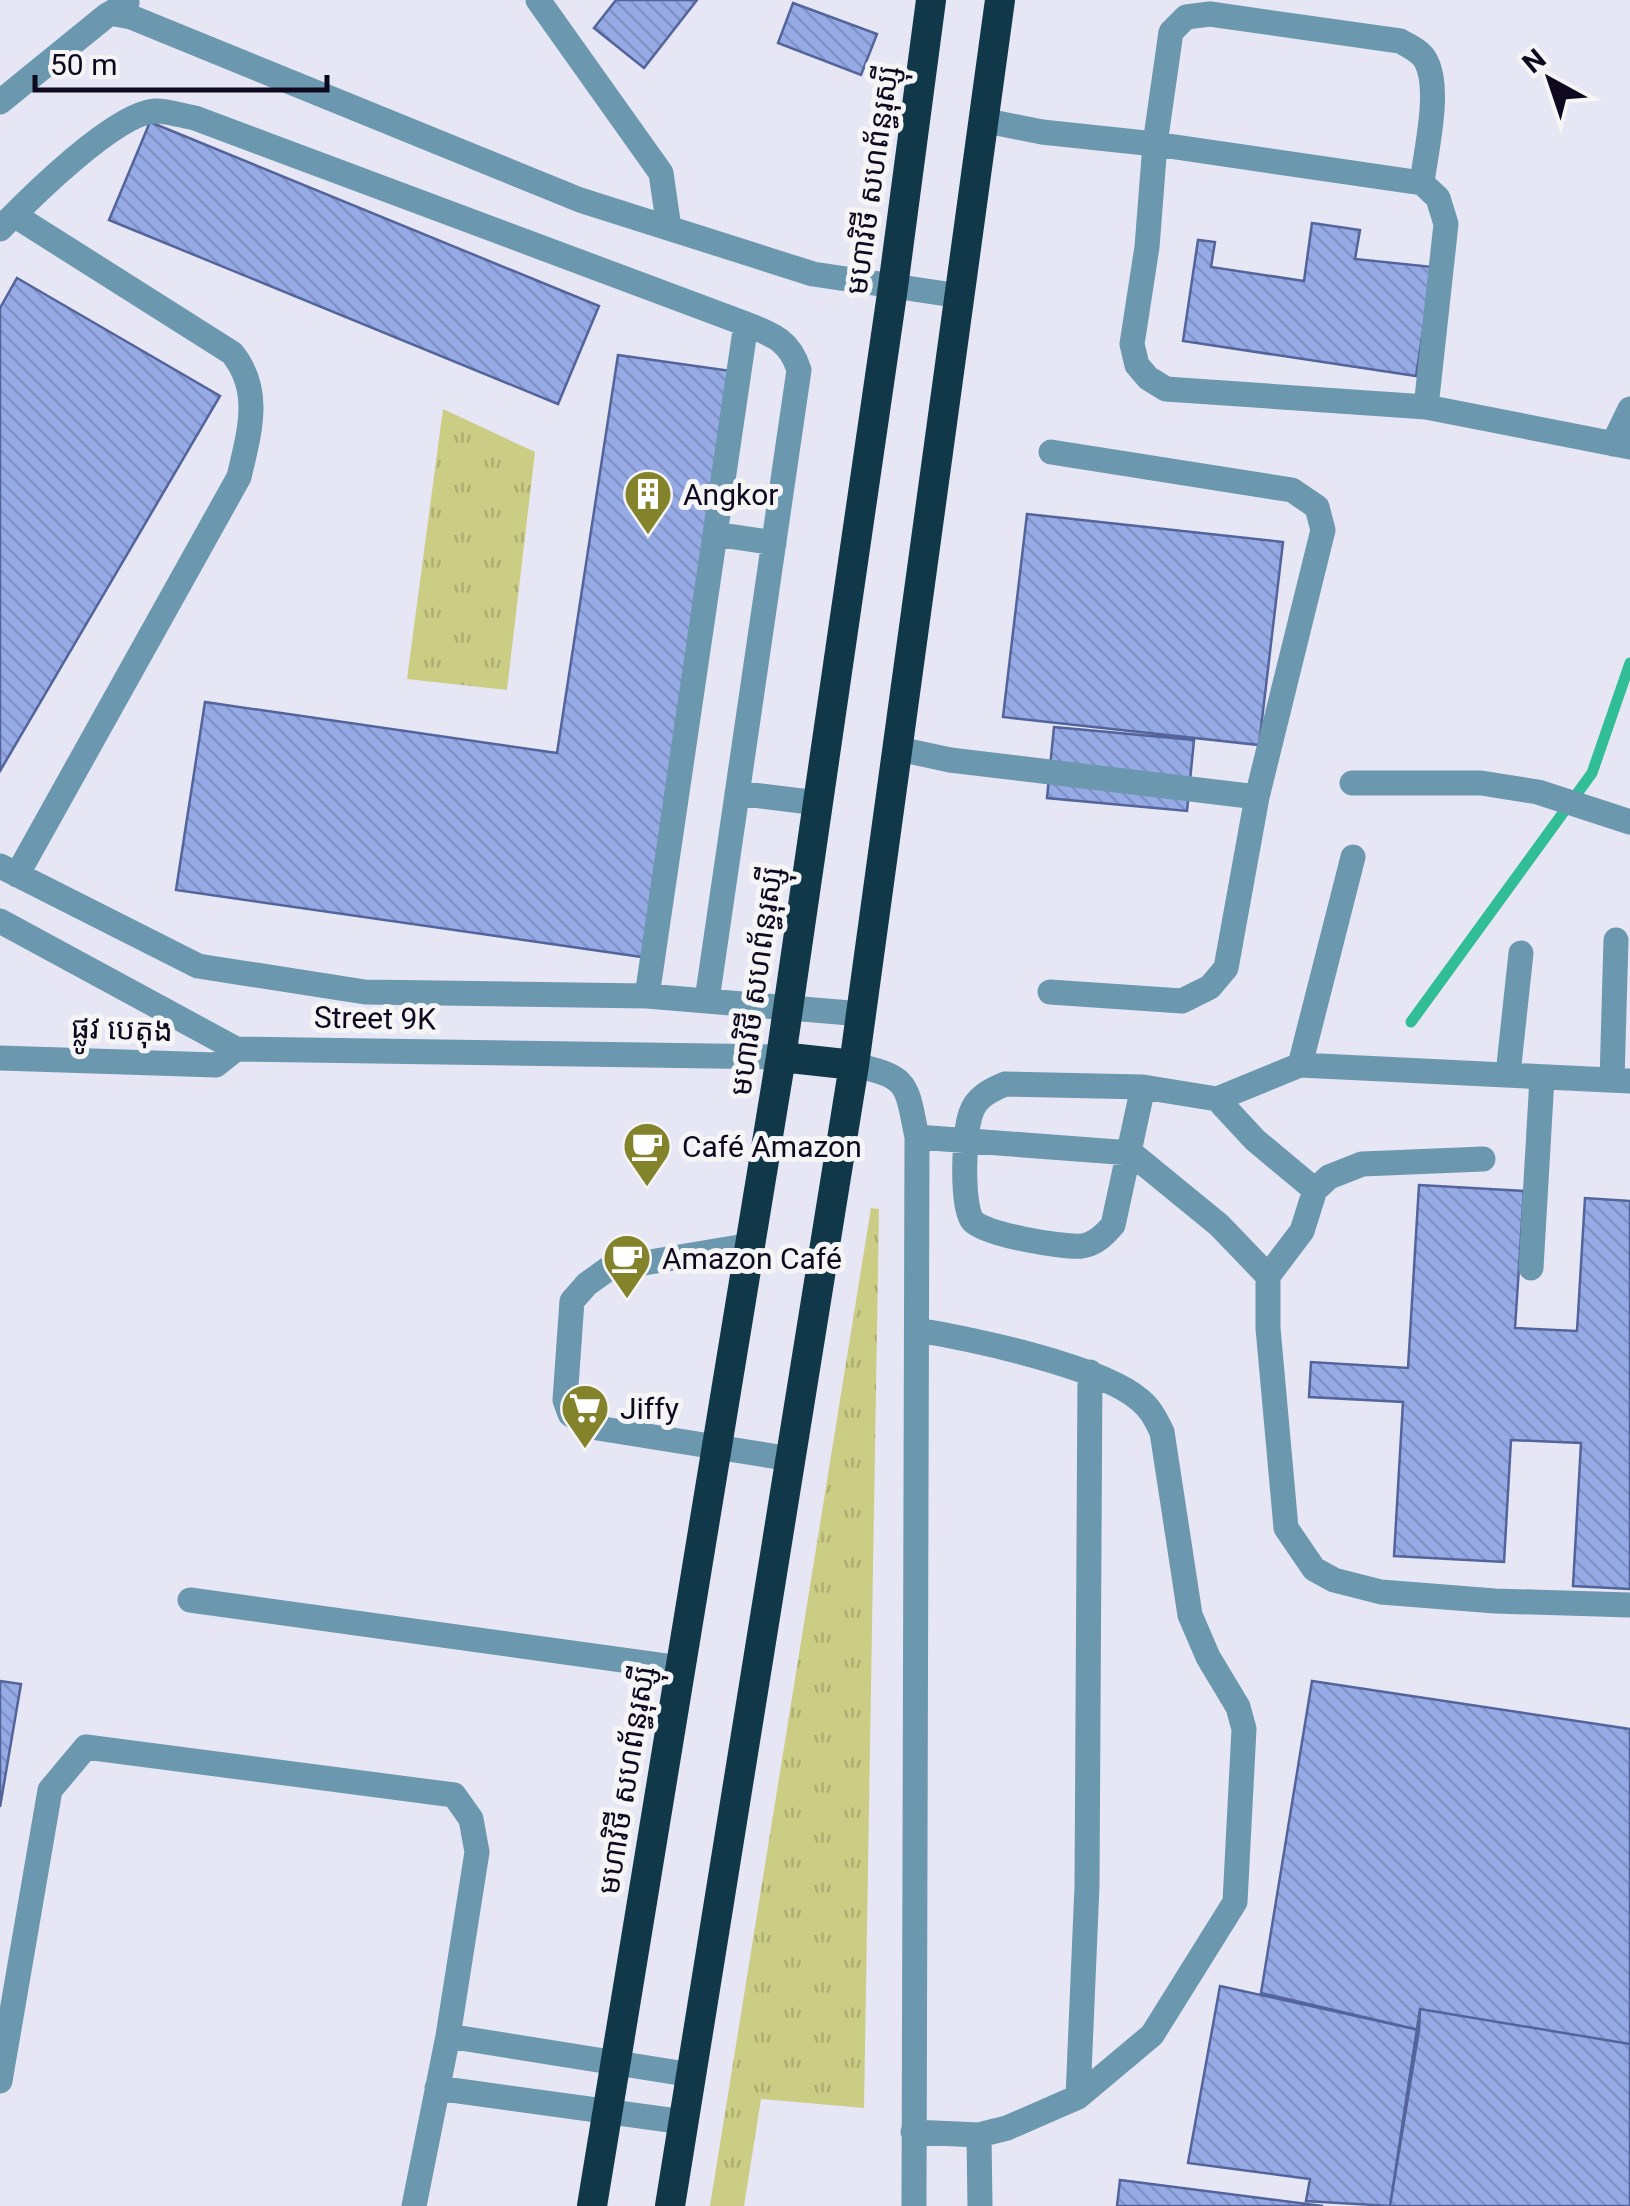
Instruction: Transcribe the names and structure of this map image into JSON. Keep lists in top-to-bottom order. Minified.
{"streets":{"highway":["មហាវិថី សហព័ន្ធរុស្ស៊ី"],"street":["Street 9K","ផ្លូវ បេតុង"]},"crossings":[["មហាវិថី សហព័ន្ធរុស្ស៊ី","Street 9K"],["Street 9K","ផ្លូវ បេតុង"]],"places":{"building":["Angkor"],"cafe":["Café Amazon","Amazon Café"],"supermarket":["Jiffy"]},"scale_bar":"50 m","north":"top left"}
